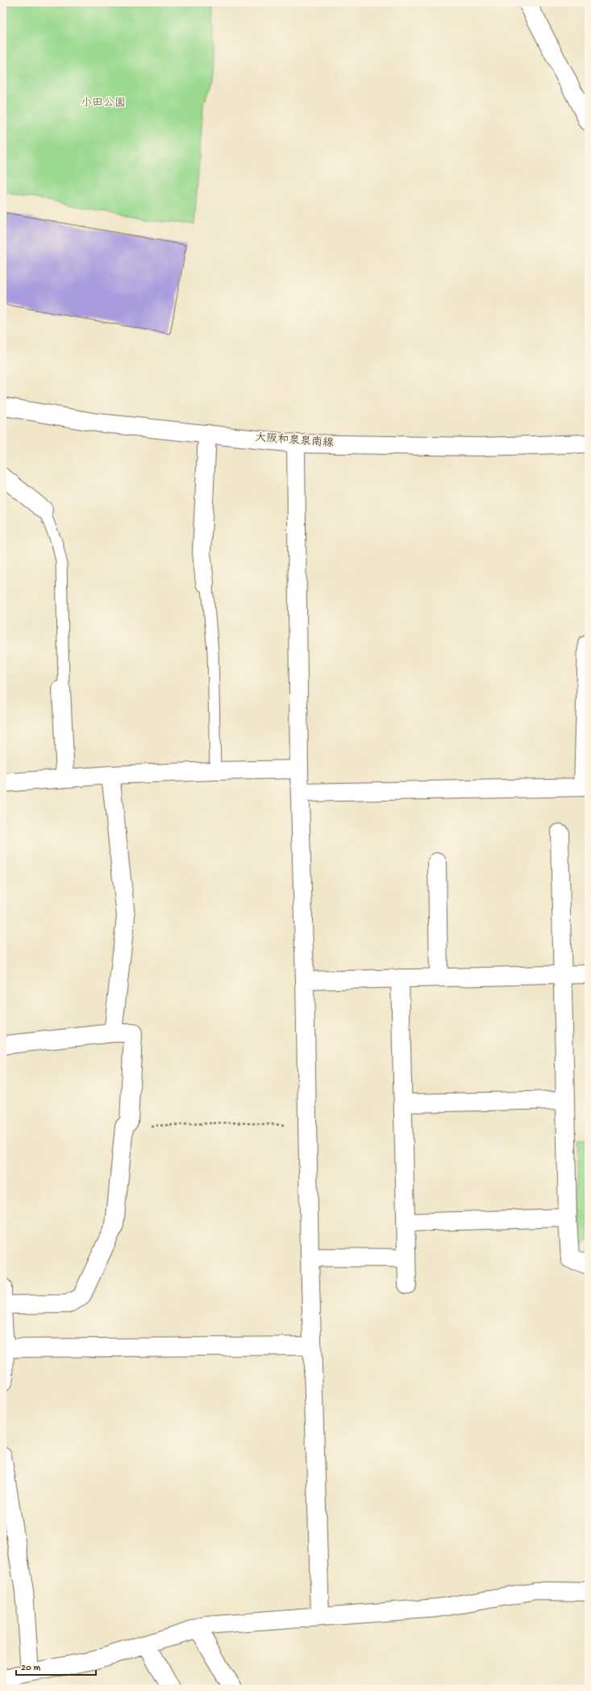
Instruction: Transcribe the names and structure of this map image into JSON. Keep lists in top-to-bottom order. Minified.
{"streets":{"street":["大阪和泉泉南線"]},"parks":["小田公園"],"scale_bar":"20 m"}
